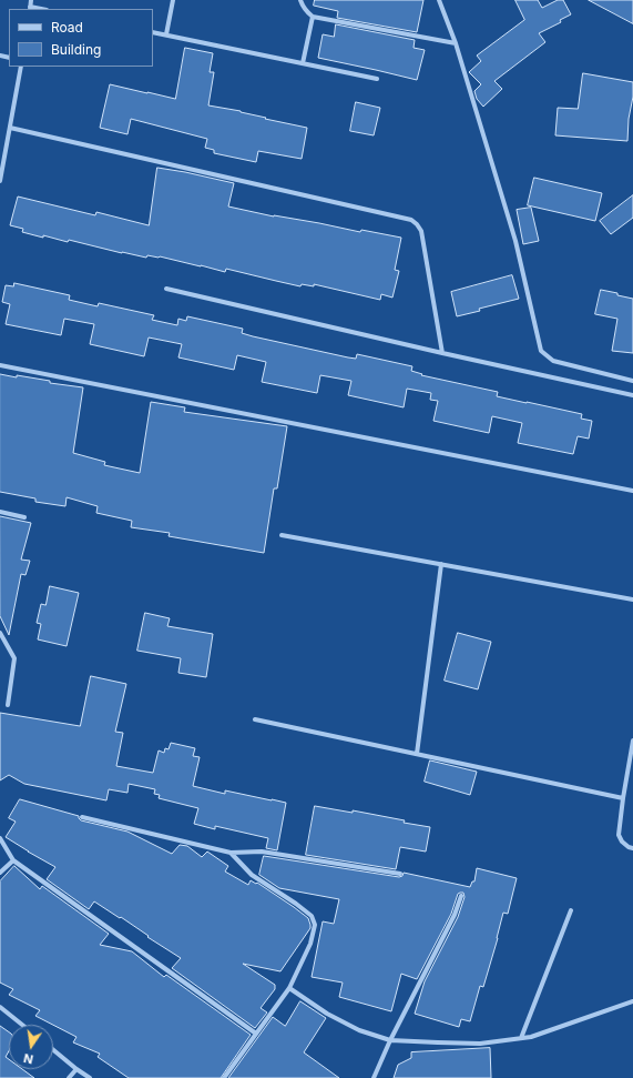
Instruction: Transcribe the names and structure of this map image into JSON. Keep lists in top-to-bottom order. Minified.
{"legend":["Road","Building"],"north":"bottom"}
